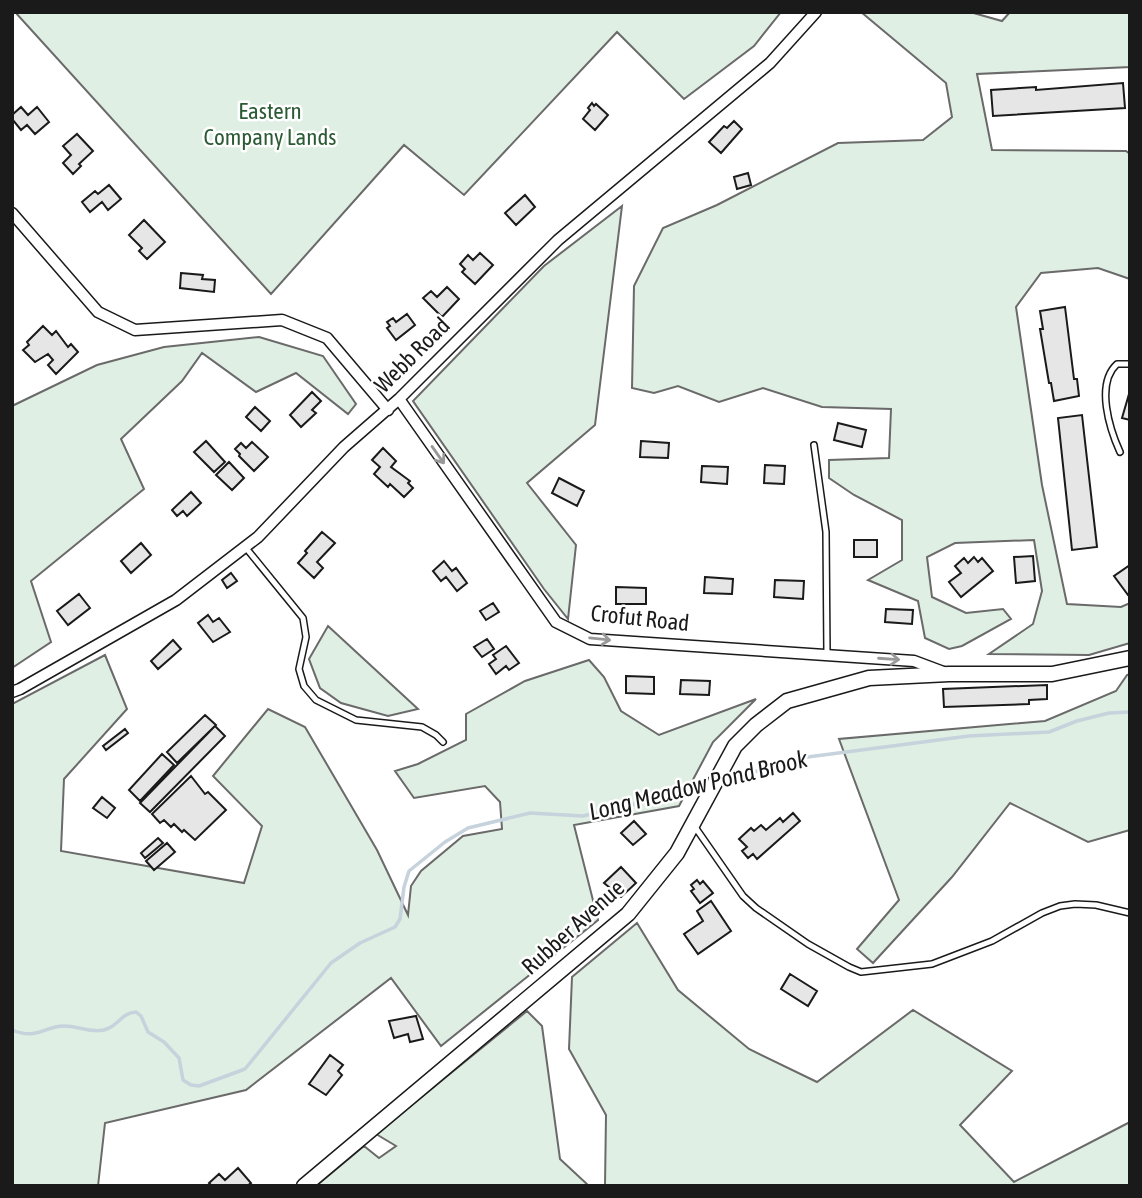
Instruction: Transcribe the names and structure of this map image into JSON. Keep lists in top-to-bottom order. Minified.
{"streets":{"street":["Webb Road","Crofut Road","Rubber Avenue"]},"crossings":[["Webb Road","Crofut Road"],["Crofut Road","Rubber Avenue"]],"one_way":["Crofut Road"],"water":["Long Meadow Pond Brook"],"parks":["Eastern Company Lands"]}
